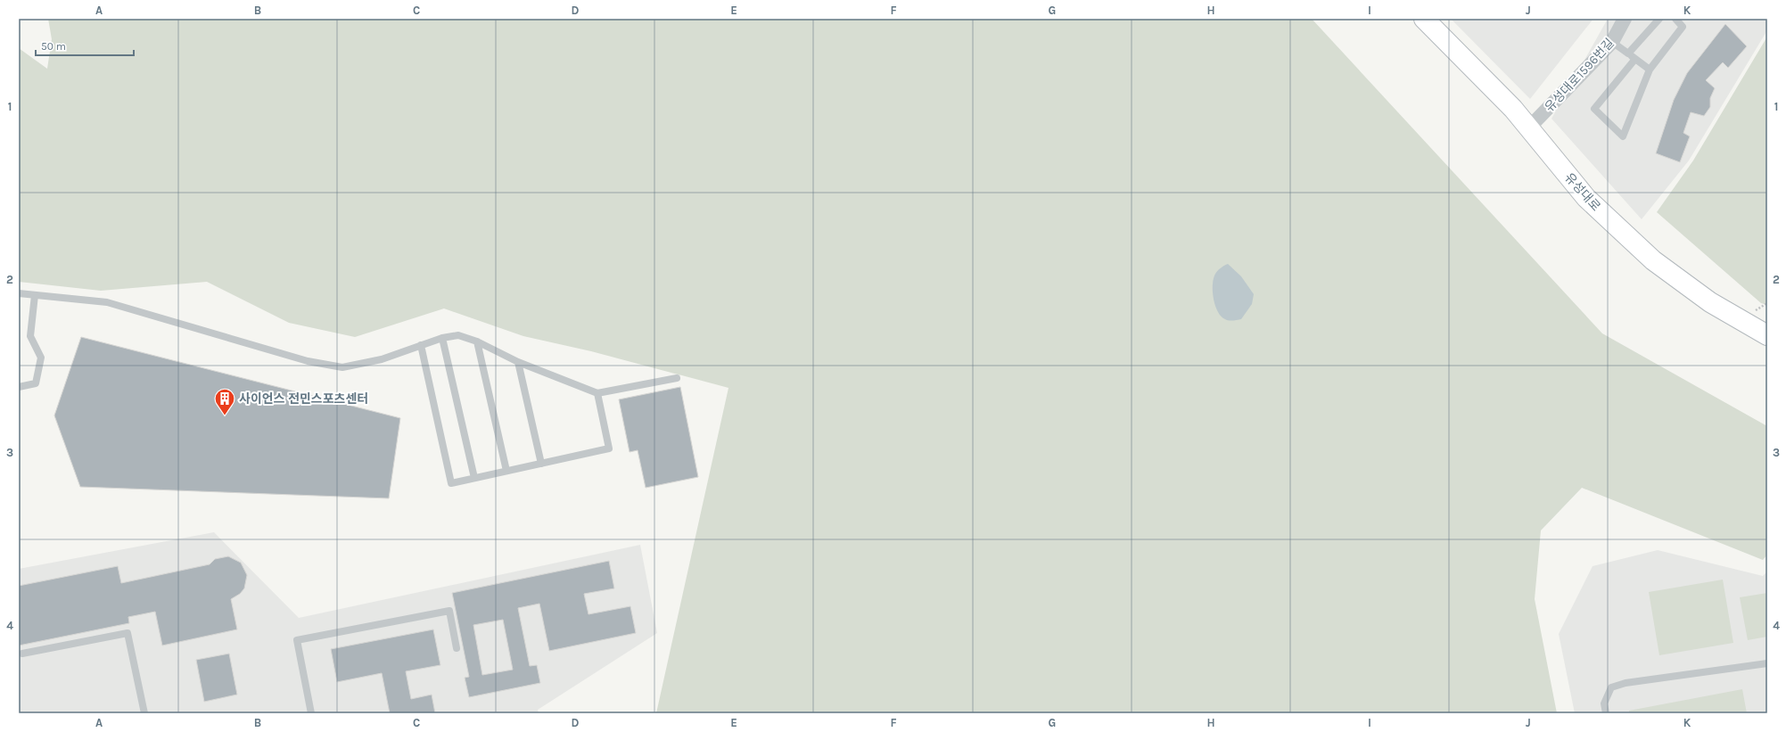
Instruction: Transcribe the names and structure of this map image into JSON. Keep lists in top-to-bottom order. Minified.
{"streets":{"main road":["유성대로"],"street":["유성대로1596번길"]},"crossings":[["유성대로1596번길","유성대로"]],"places":{"building":["사이언스 전민스포츠센터"]},"scale_bar":"50 m","grid":{"columns":["A","B","C","D","E","F","G","H","I","J","K"],"rows":["1","2","3","4"]}}
